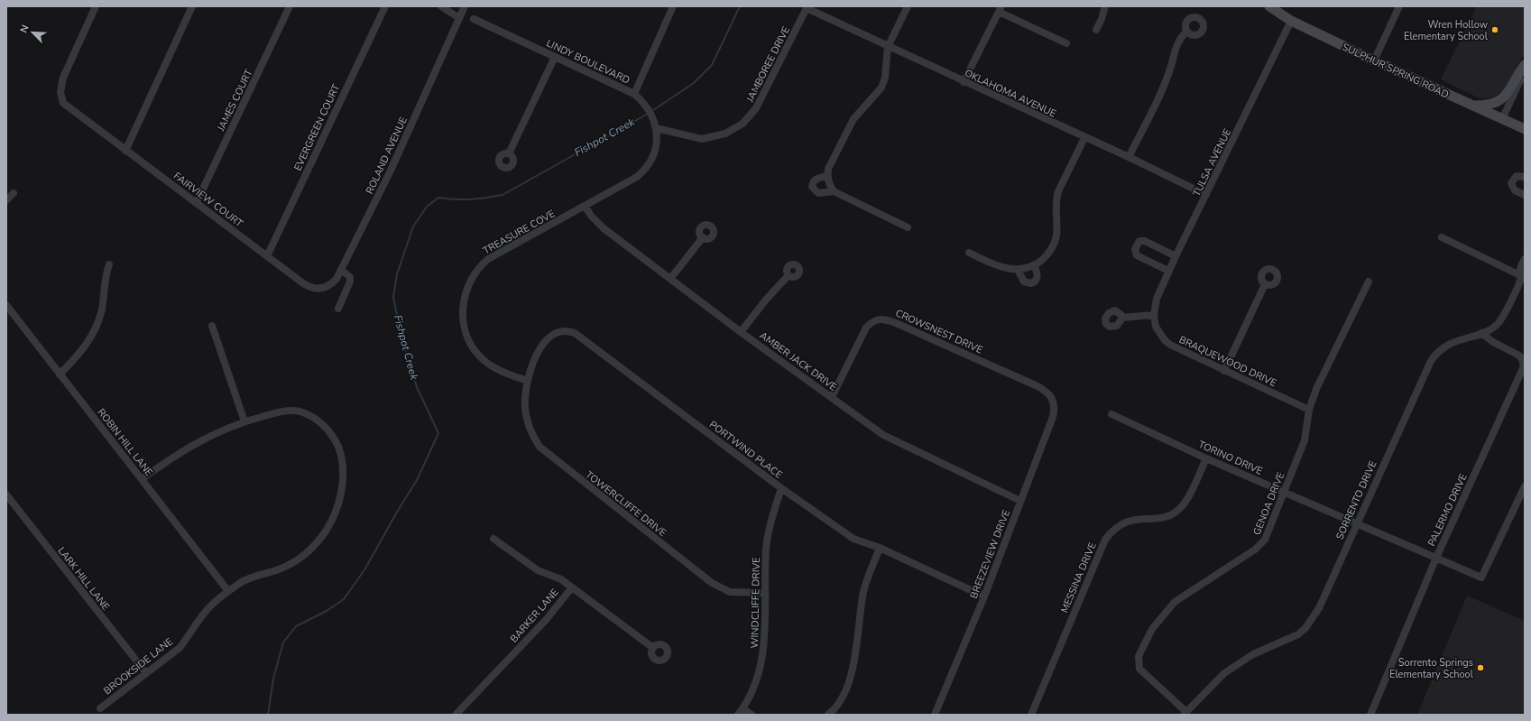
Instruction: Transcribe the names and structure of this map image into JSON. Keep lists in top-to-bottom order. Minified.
{"streets":{"main road":["SULPHUR SPRING ROAD"],"street":["LINDY BOULEVARD","JAMBOREE DRIVE","OKLAHOMA AVENUE","JAMES COURT","EVERGREEN COURT","ROLAND AVENUE","TULSA AVENUE","FAIRVIEW COURT","TREASURE COVE","CROWSNEST DRIVE","AMBER JACK DRIVE","BRAQUEWOOD DRIVE","ROBIN HILL LANE","PORTWIND PLACE","TORINO DRIVE","SORRENTO DRIVE","TOWERCLIFFE DRIVE","GENOA DRIVE","PALERMO DRIVE","BREEZEVIEW DRIVE","MESSINA DRIVE","LARK HILL LANE","WINDCLIFFE DRIVE","BARKER LANE","BROOKSIDE LANE"]},"crossings":[["LINDY BOULEVARD","JAMBOREE DRIVE"],["LINDY BOULEVARD","TREASURE COVE"],["JAMBOREE DRIVE","OKLAHOMA AVENUE"],["SULPHUR SPRING ROAD","TULSA AVENUE"],["OKLAHOMA AVENUE","TULSA AVENUE"],["JAMES COURT","FAIRVIEW COURT"],["EVERGREEN COURT","FAIRVIEW COURT"],["ROLAND AVENUE","FAIRVIEW COURT"],["TULSA AVENUE","BRAQUEWOOD DRIVE"],["TREASURE COVE","AMBER JACK DRIVE"],["TREASURE COVE","PORTWIND PLACE"],["TREASURE COVE","TOWERCLIFFE DRIVE"],["CROWSNEST DRIVE","AMBER JACK DRIVE"],["CROWSNEST DRIVE","BREEZEVIEW DRIVE"],["AMBER JACK DRIVE","BREEZEVIEW DRIVE"],["BRAQUEWOOD DRIVE","GENOA DRIVE"],["ROBIN HILL LANE","BROOKSIDE LANE"],["PORTWIND PLACE","TOWERCLIFFE DRIVE"],["PORTWIND PLACE","BREEZEVIEW DRIVE"],["PORTWIND PLACE","WINDCLIFFE DRIVE"],["TORINO DRIVE","SORRENTO DRIVE"],["TORINO DRIVE","GENOA DRIVE"],["TORINO DRIVE","PALERMO DRIVE"],["TORINO DRIVE","MESSINA DRIVE"],["SORRENTO DRIVE","GENOA DRIVE"],["SORRENTO DRIVE","PALERMO DRIVE"],["TOWERCLIFFE DRIVE","WINDCLIFFE DRIVE"],["LARK HILL LANE","BROOKSIDE LANE"]],"water":["Fishpot Creek"],"places":["Wren Hollow Elementary School","Sorrento Springs Elementary School"],"north":"top left"}
